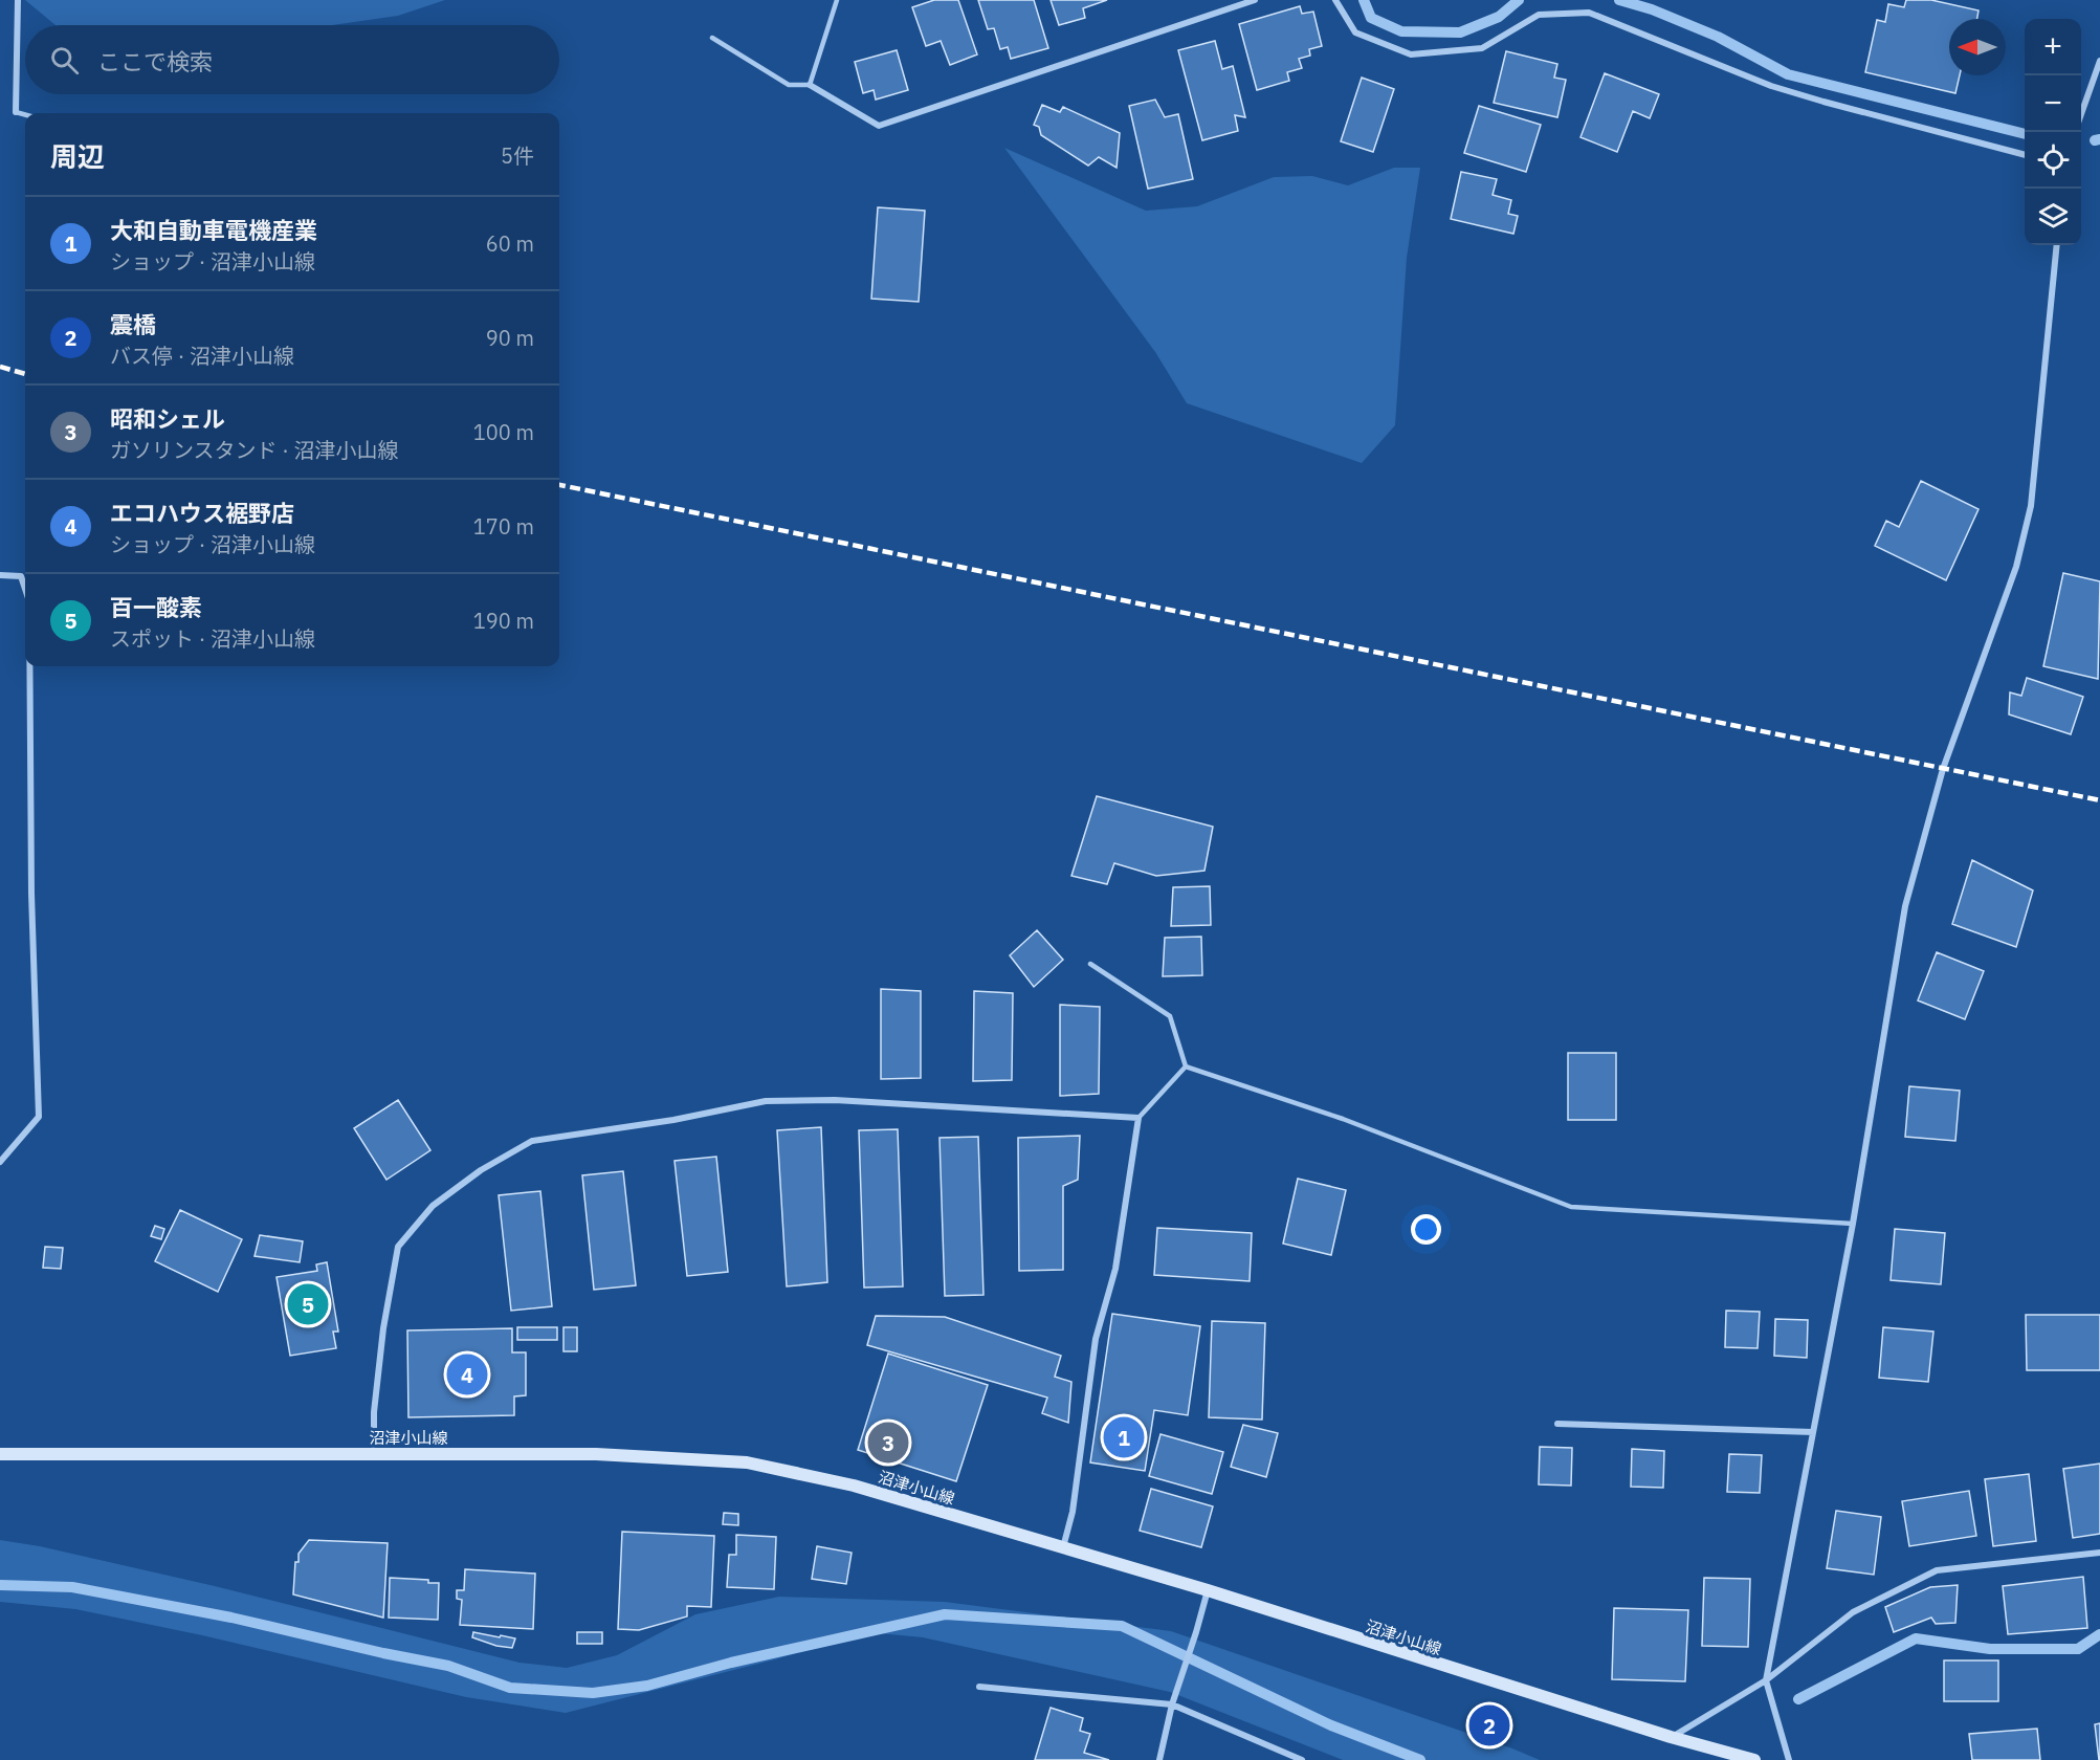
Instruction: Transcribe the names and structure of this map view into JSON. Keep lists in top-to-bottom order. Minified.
{"streets":{"main road":["沼津小山線"]},"north":"left","page":{"map_buttons":["+","−"],"search":"ここで検索","heading":["周辺","5件"],"list":[{"mark":"1","name":"大和自動車電機産業","note":"ショップ · 沼津小山線","value":"60 m"},{"mark":"2","name":"震橋","note":"バス停 · 沼津小山線","value":"90 m"},{"mark":"3","name":"昭和シェル","note":"ガソリンスタンド · 沼津小山線","value":"100 m"},{"mark":"4","name":"エコハウス裾野店","note":"ショップ · 沼津小山線","value":"170 m"},{"mark":"5","name":"百一酸素","note":"スポット · 沼津小山線","value":"190 m"}],"pins":["5","4","1","3","2"]}}
